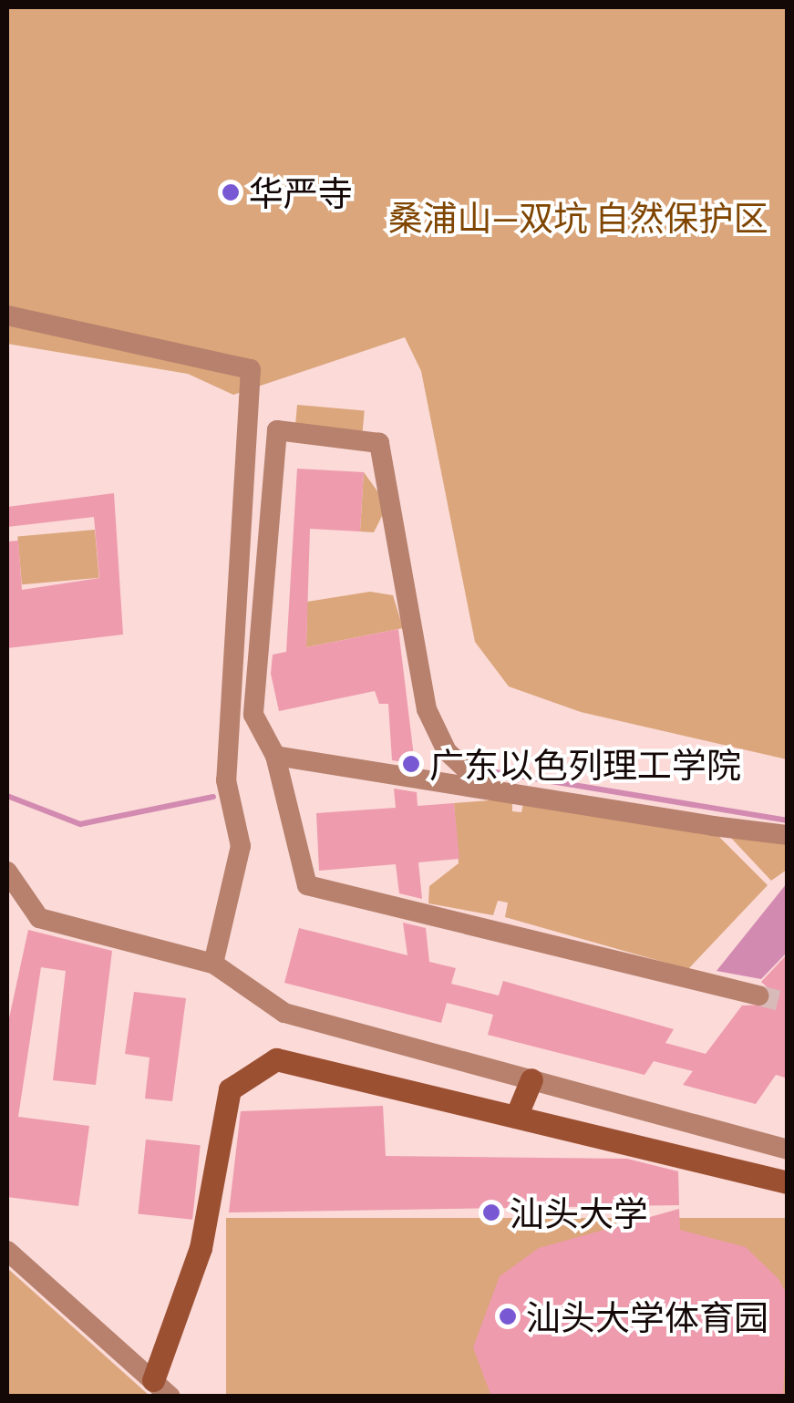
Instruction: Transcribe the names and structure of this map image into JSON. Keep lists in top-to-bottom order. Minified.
{"parks":["桑浦山—双坑 自然保护区"],"places":["华严寺","广东以色列理工学院","汕头大学","汕头大学体育园"]}
